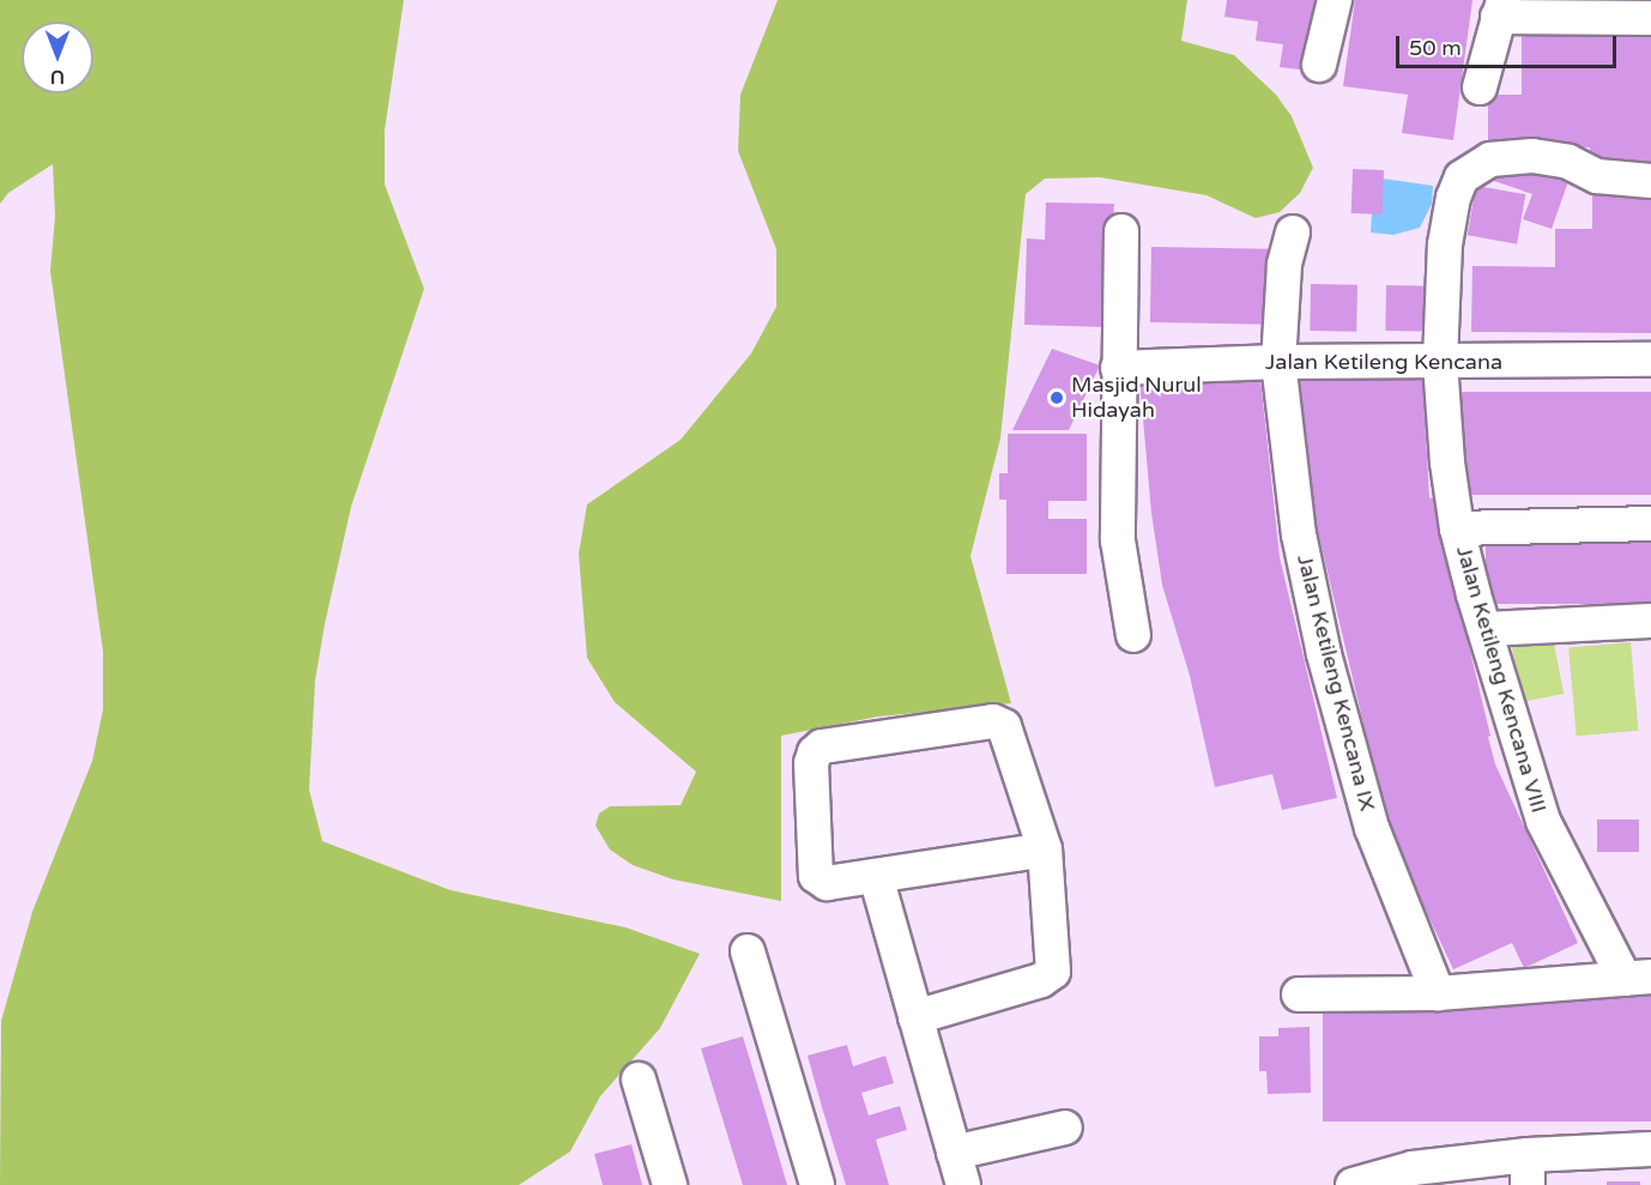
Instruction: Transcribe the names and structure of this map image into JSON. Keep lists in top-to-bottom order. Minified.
{"streets":{"street":["Jalan Ketileng Kencana","Jalan Ketileng Kencana VIII","Jalan Ketileng Kencana IX"]},"crossings":[["Jalan Ketileng Kencana","Jalan Ketileng Kencana VIII"],["Jalan Ketileng Kencana","Jalan Ketileng Kencana IX"]],"places":["Masjid Nurul Hidayah"],"scale_bar":"50 m","north":"bottom"}
